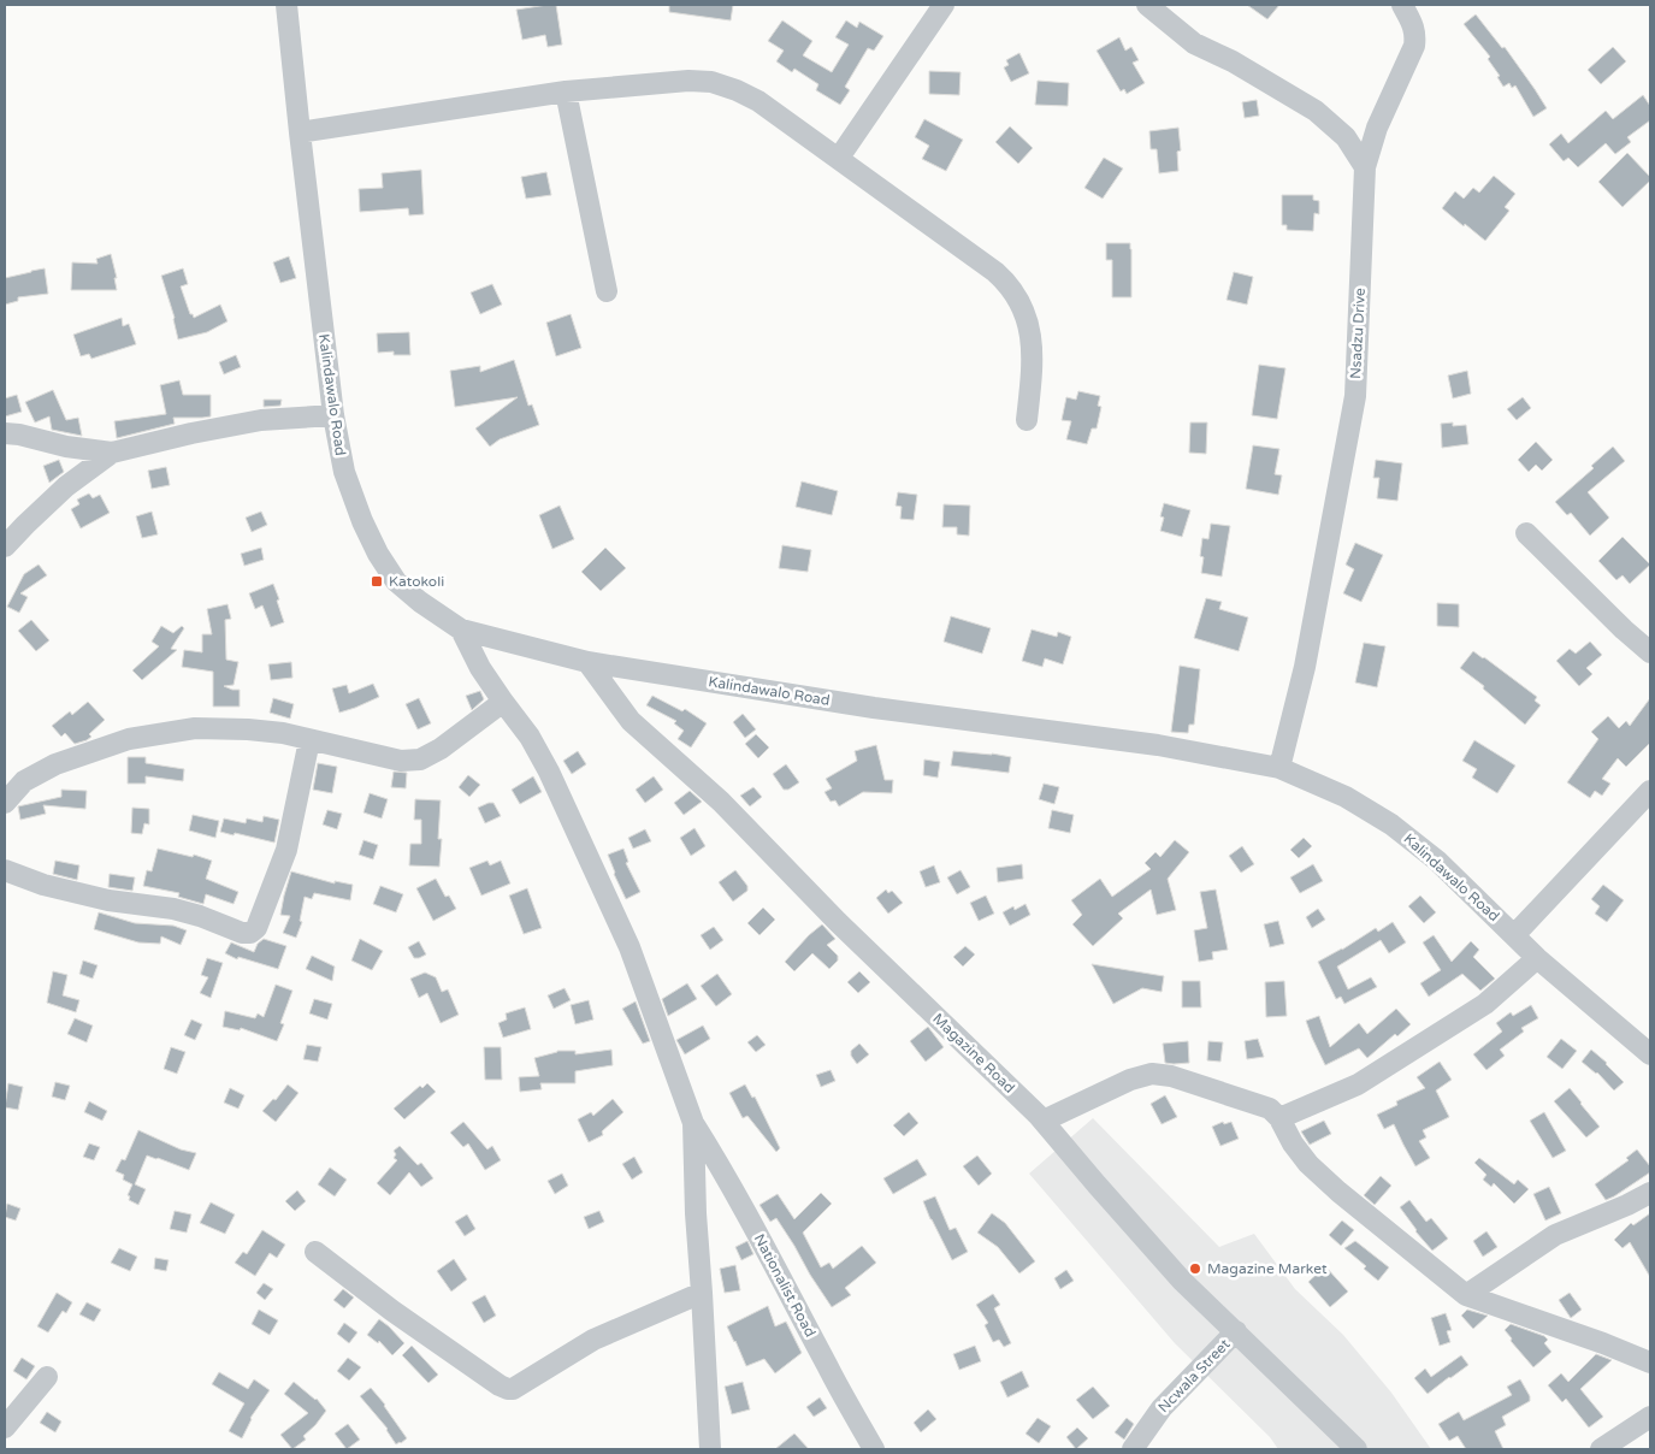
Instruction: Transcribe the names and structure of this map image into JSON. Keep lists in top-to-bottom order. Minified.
{"streets":{"street":["Nsadzu Drive","Kalindawalo Road","Magazine Road","Nationalist Road","Ncwala Street"]},"crossings":[["Nsadzu Drive","Kalindawalo Road"],["Kalindawalo Road","Magazine Road"],["Magazine Road","Ncwala Street"]],"places":{"transit":["Katokoli"],"other":["Magazine Market"]}}
